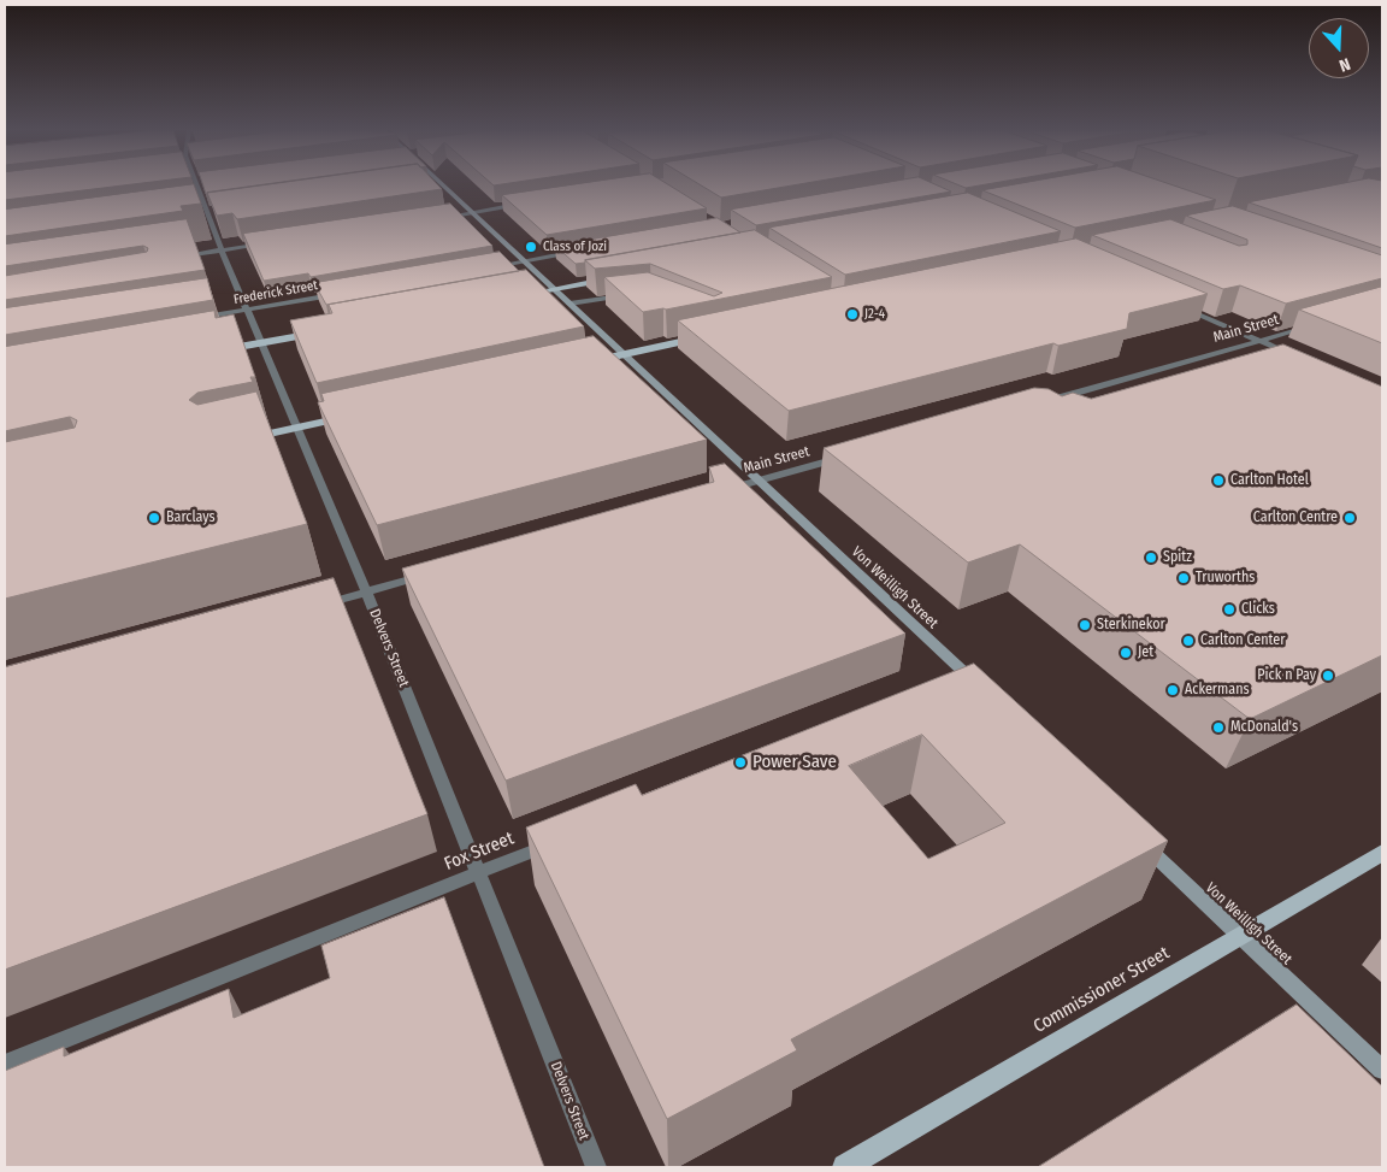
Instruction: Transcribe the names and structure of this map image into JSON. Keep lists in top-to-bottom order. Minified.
{"streets":{"main road":["Von Weilligh Street","Commissioner Street"],"street":["Frederick Street","Main Street","Delvers Street","Fox Street"]},"crossings":[["Frederick Street","Delvers Street"],["Main Street","Von Weilligh Street"],["Von Weilligh Street","Commissioner Street"],["Delvers Street","Fox Street"]],"places":["Class of Jozi","J2-4","Carlton Hotel","Barclays","Carlton Centre","Spitz","Truworths","Clicks","Sterkinekor","Carlton Center","Jet","Pick n Pay","Ackermans","McDonald's","Power Save"],"north":"bottom"}
